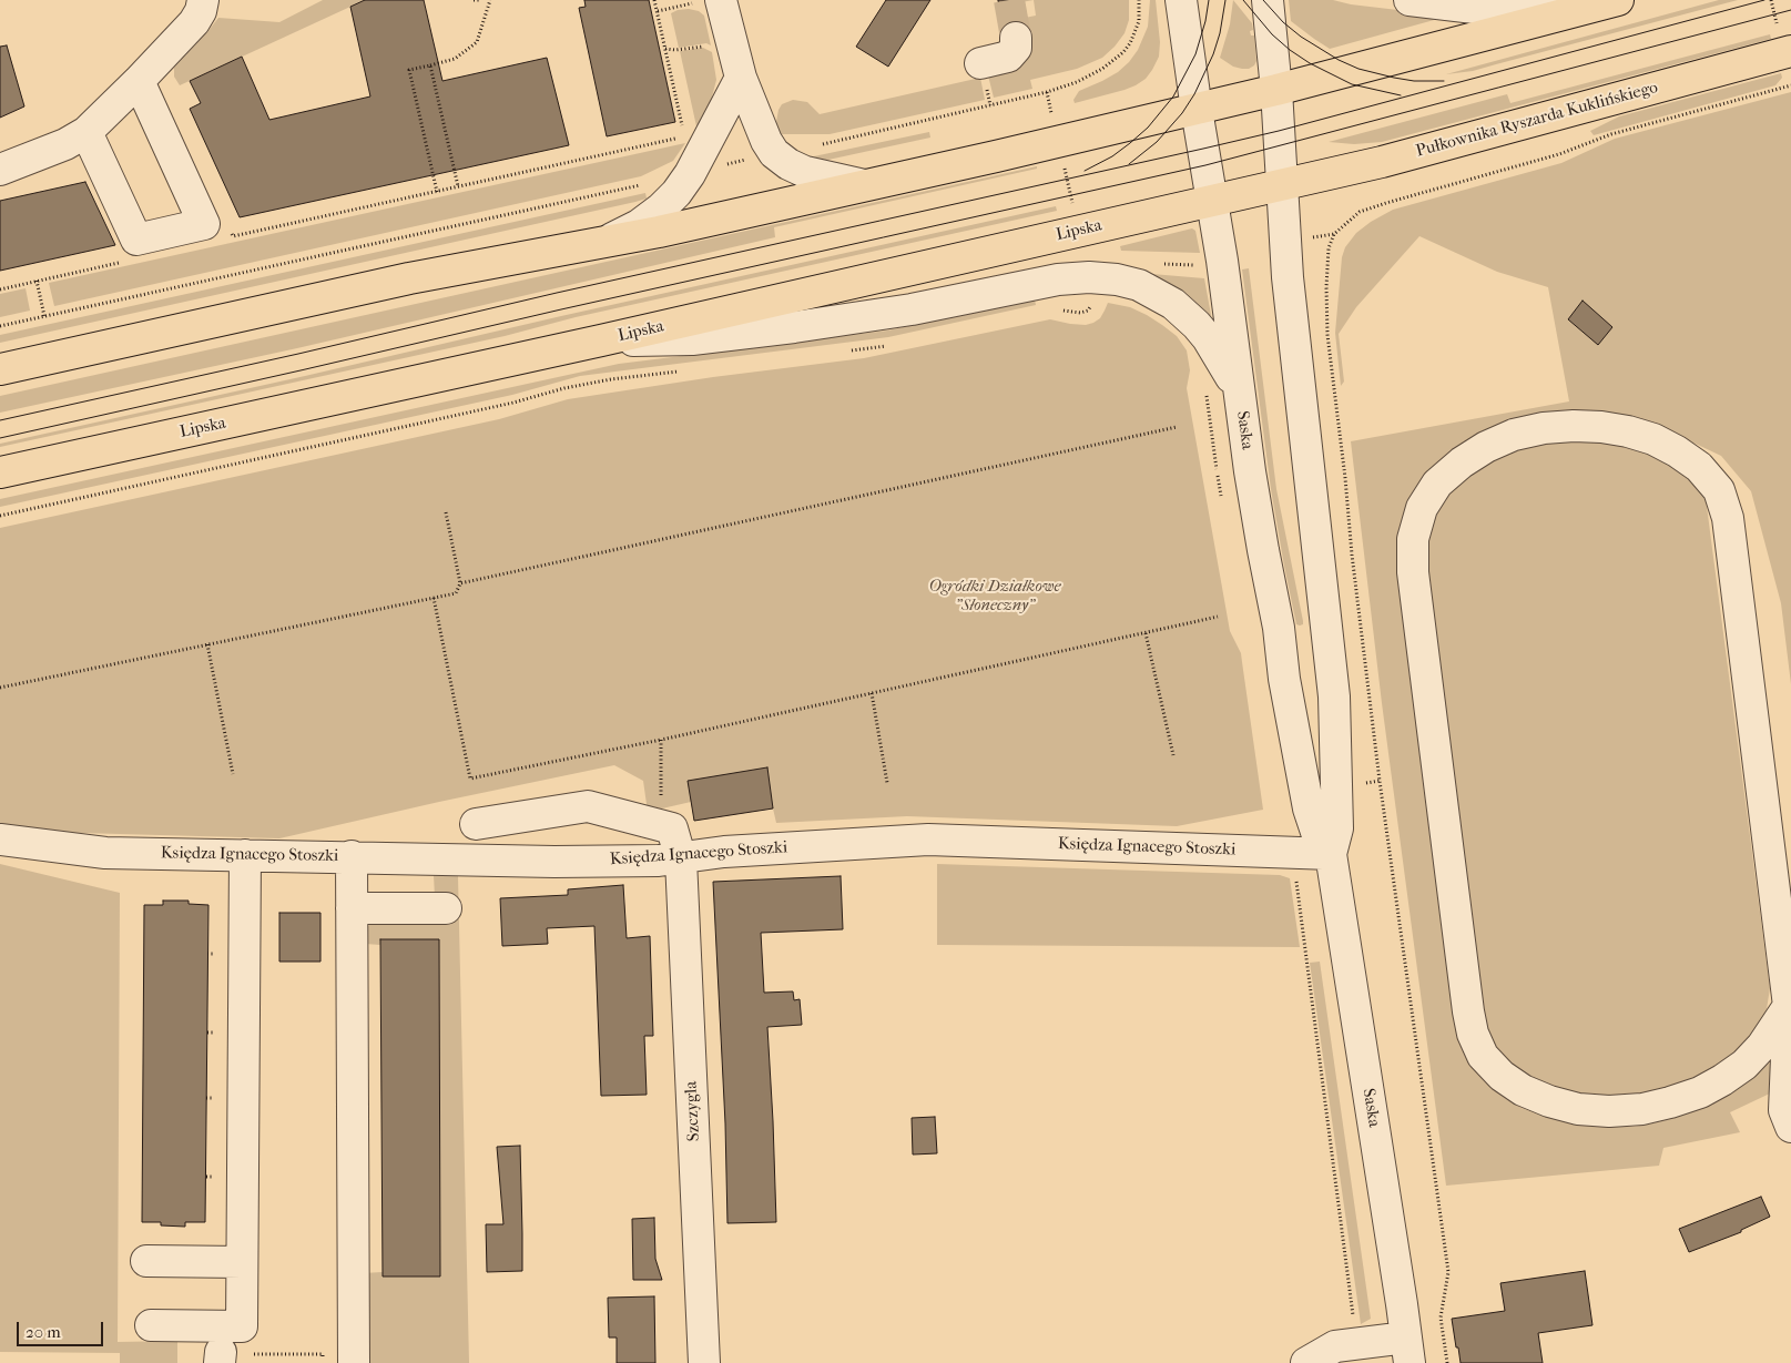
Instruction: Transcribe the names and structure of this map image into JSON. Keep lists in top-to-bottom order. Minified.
{"streets":{"main road":["Pułkownika Ryszarda Kuklińskiego","Lipska"],"street":["Saska","Księdza Ignacego Stoszki","Szczygla"]},"crossings":[["Pułkownika Ryszarda Kuklińskiego","Lipska"],["Pułkownika Ryszarda Kuklińskiego","Saska"],["Lipska","Saska"],["Saska","Księdza Ignacego Stoszki"],["Księdza Ignacego Stoszki","Szczygla"]],"parks":["Ogródki Działkowe \"Słoneczny\""],"scale_bar":"20 m"}
